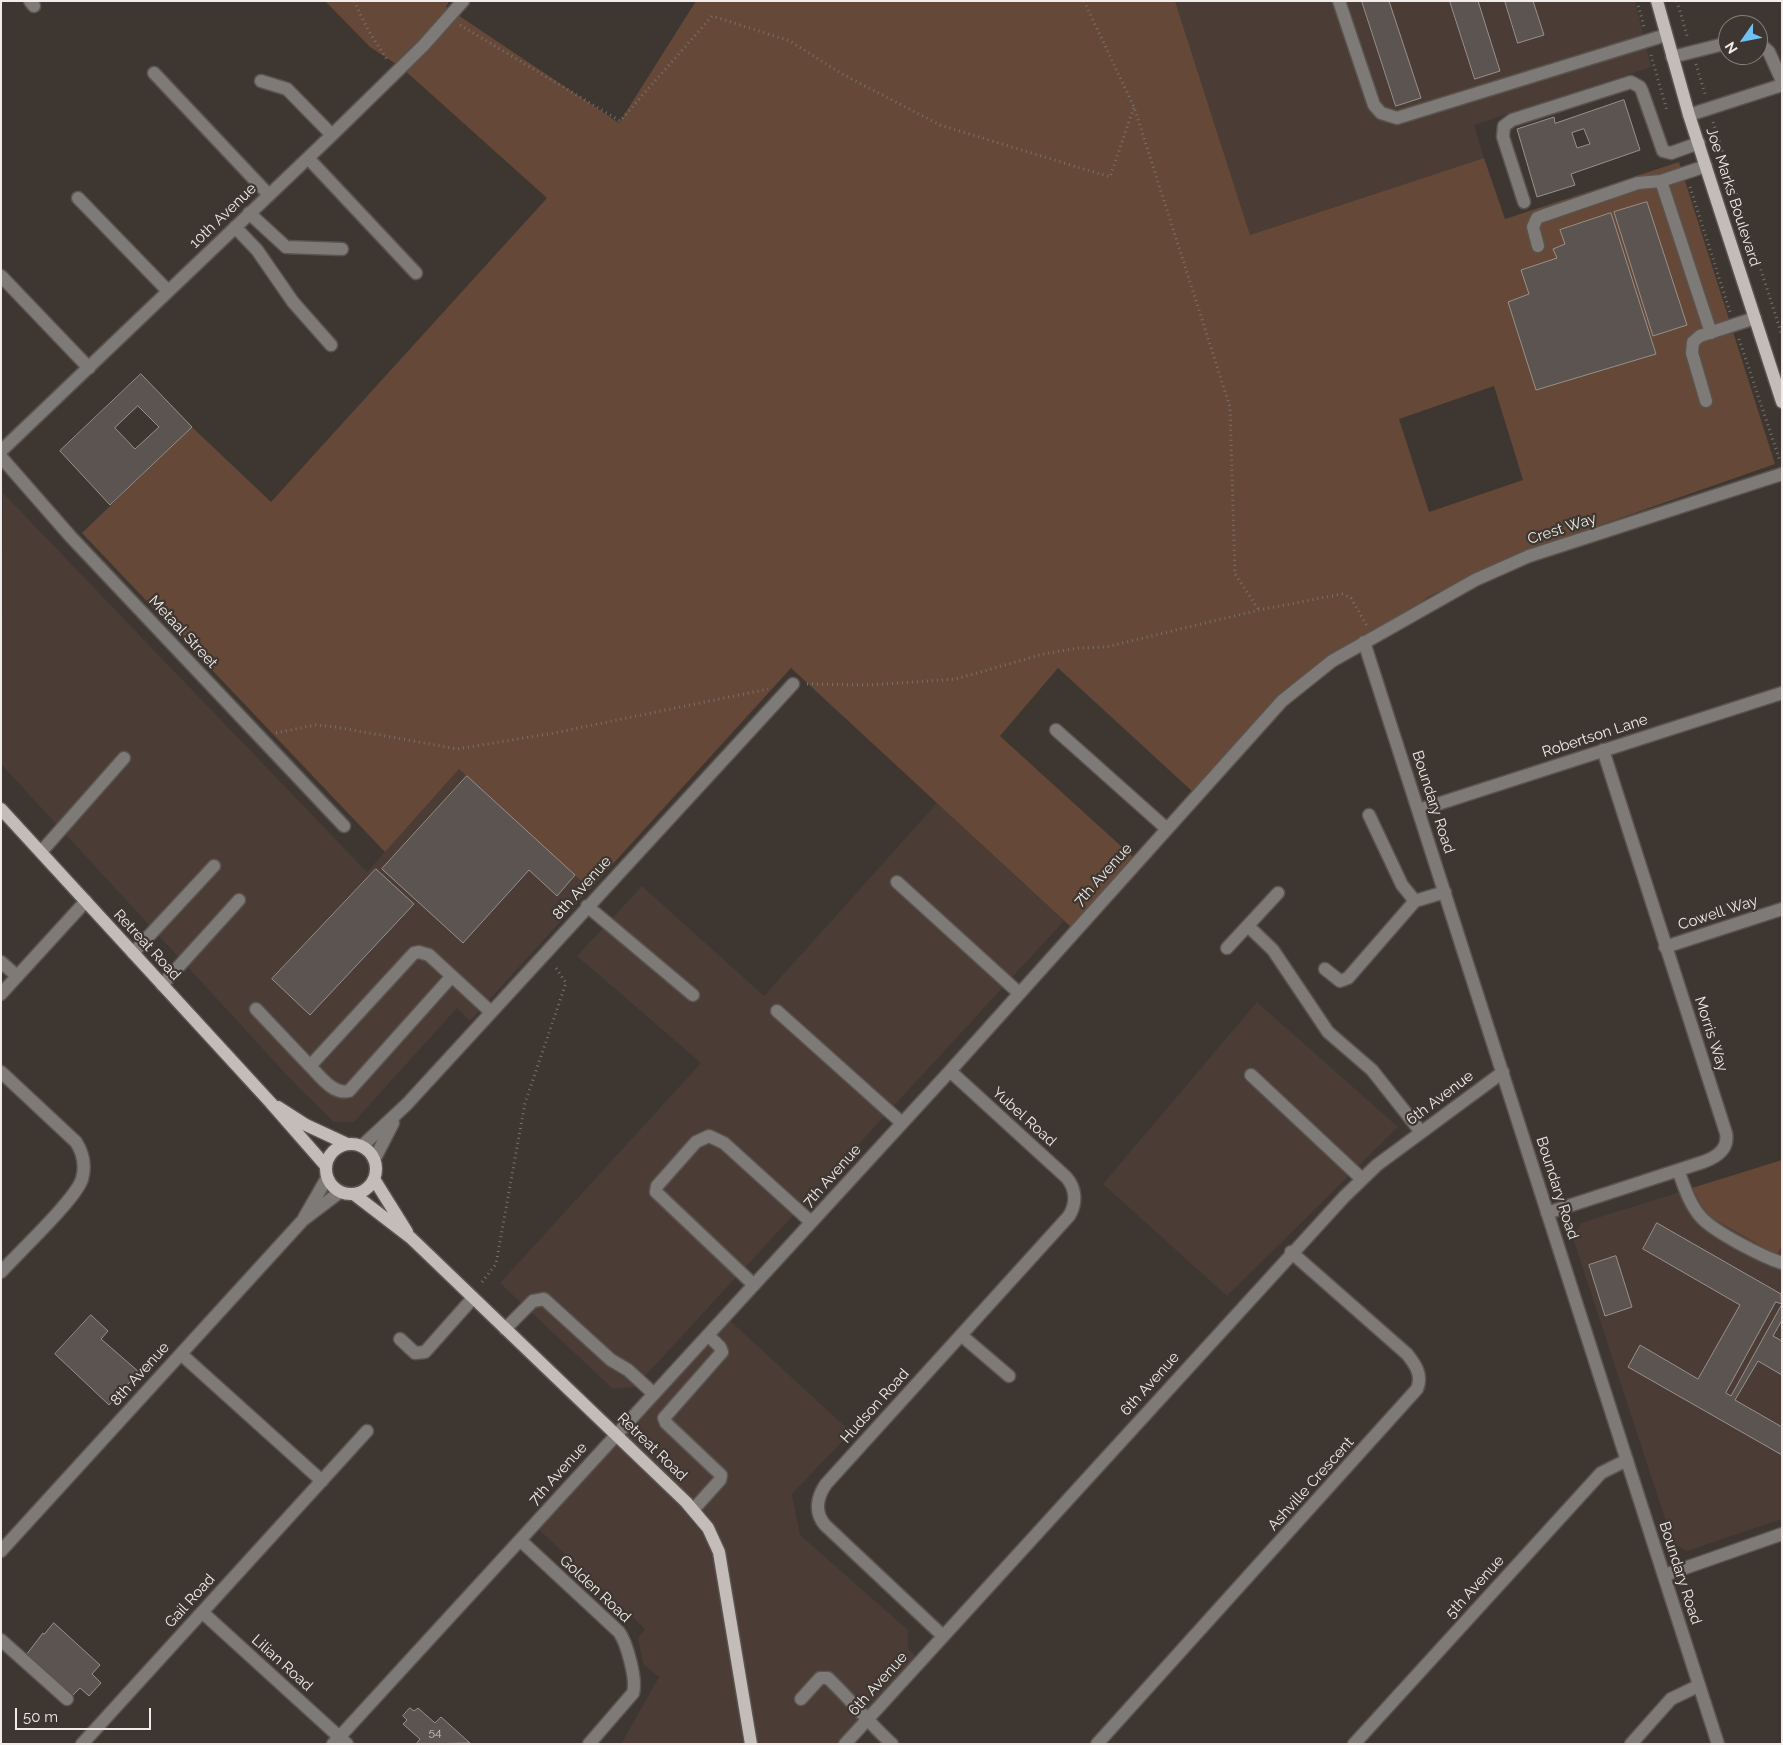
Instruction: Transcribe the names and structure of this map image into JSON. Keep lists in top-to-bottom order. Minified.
{"streets":{"main road":["Joe Marks Boulevard","Retreat Road"],"street":["10th Avenue","Crest Way","Metaal Street","Robertson Lane","Boundary Road","7th Avenue","8th Avenue","Cowell Way","Morris Way","6th Avenue","Yubel Road","Hudson Road","Ashville Crescent","5th Avenue","Golden Road","Gail Road","Lilian Road"]},"crossings":[["Crest Way","Boundary Road"],["Crest Way","7th Avenue"],["Robertson Lane","Boundary Road"],["Robertson Lane","Morris Way"],["Boundary Road","7th Avenue"],["Boundary Road","Morris Way"],["Boundary Road","6th Avenue"],["Boundary Road","5th Avenue"],["7th Avenue","Retreat Road"],["7th Avenue","Yubel Road"],["7th Avenue","Golden Road"],["7th Avenue","Lilian Road"],["8th Avenue","Retreat Road"],["Cowell Way","Morris Way"],["6th Avenue","Hudson Road"],["6th Avenue","Ashville Crescent"],["Yubel Road","Hudson Road"],["Gail Road","Lilian Road"]],"house_numbers":["54"],"scale_bar":"50 m","north":"bottom left"}
